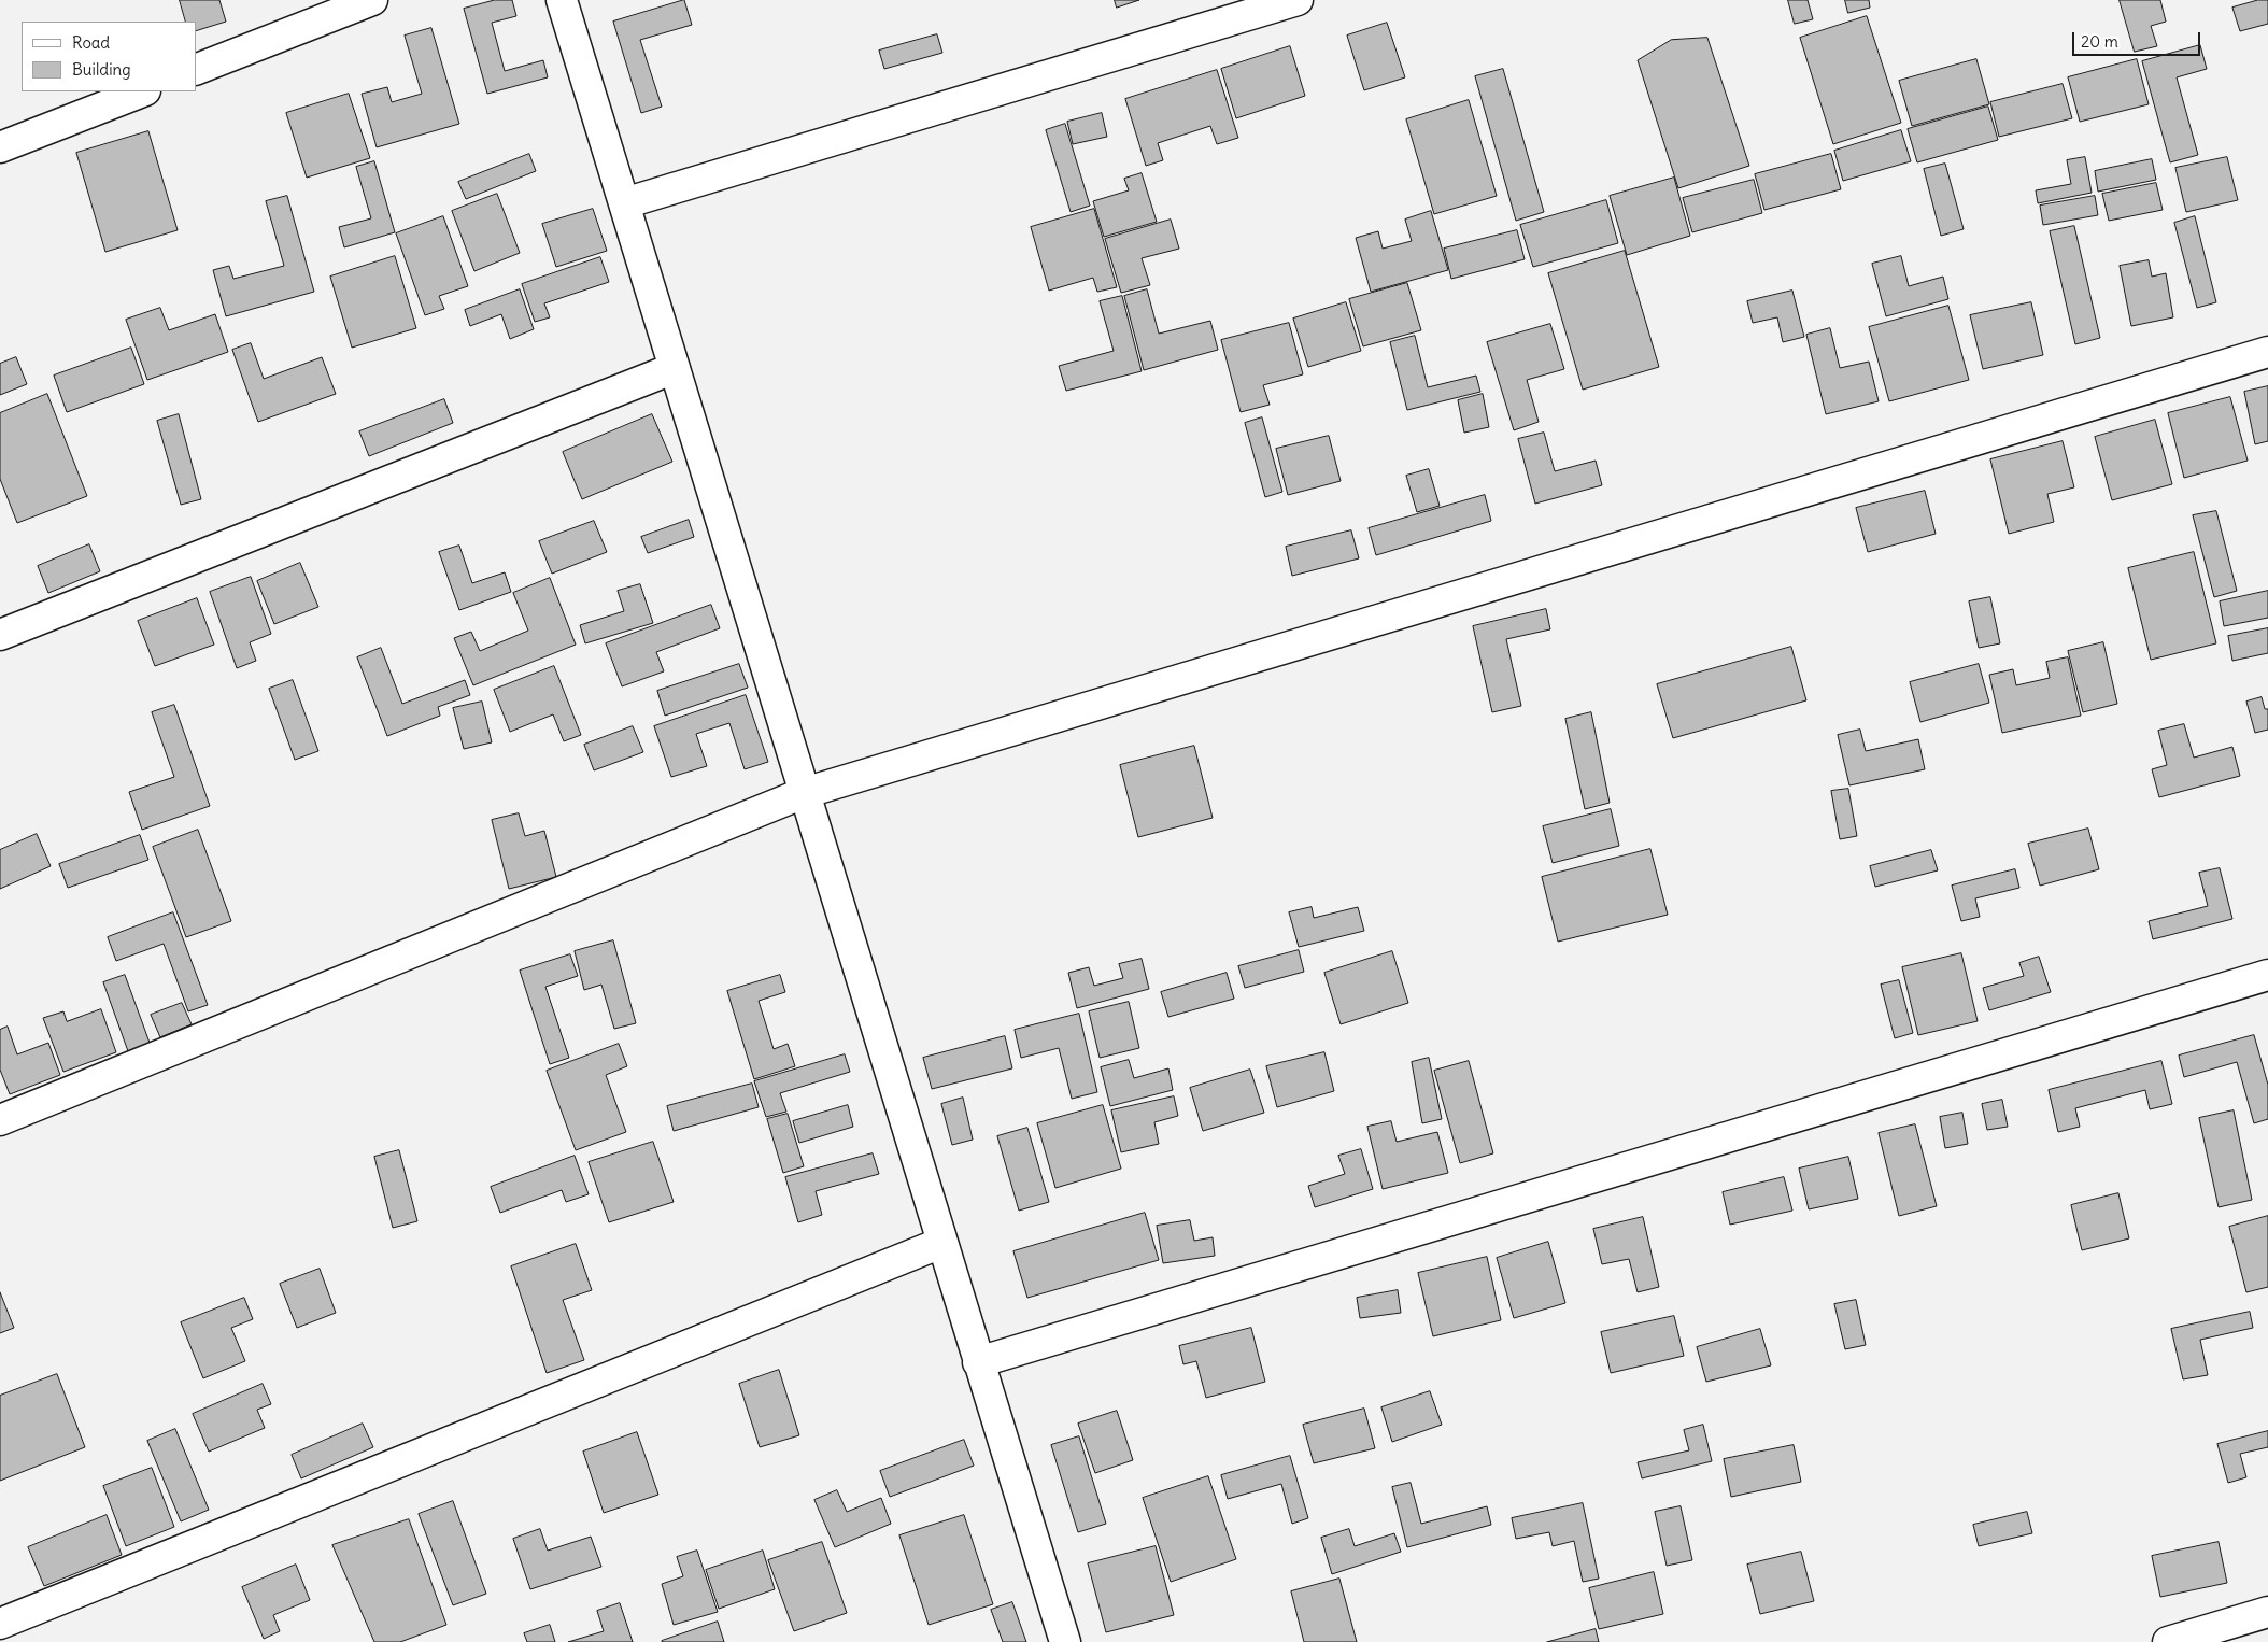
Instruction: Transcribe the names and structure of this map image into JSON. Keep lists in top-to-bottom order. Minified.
{"legend":["Road","Building"],"scale_bar":"20 m"}
